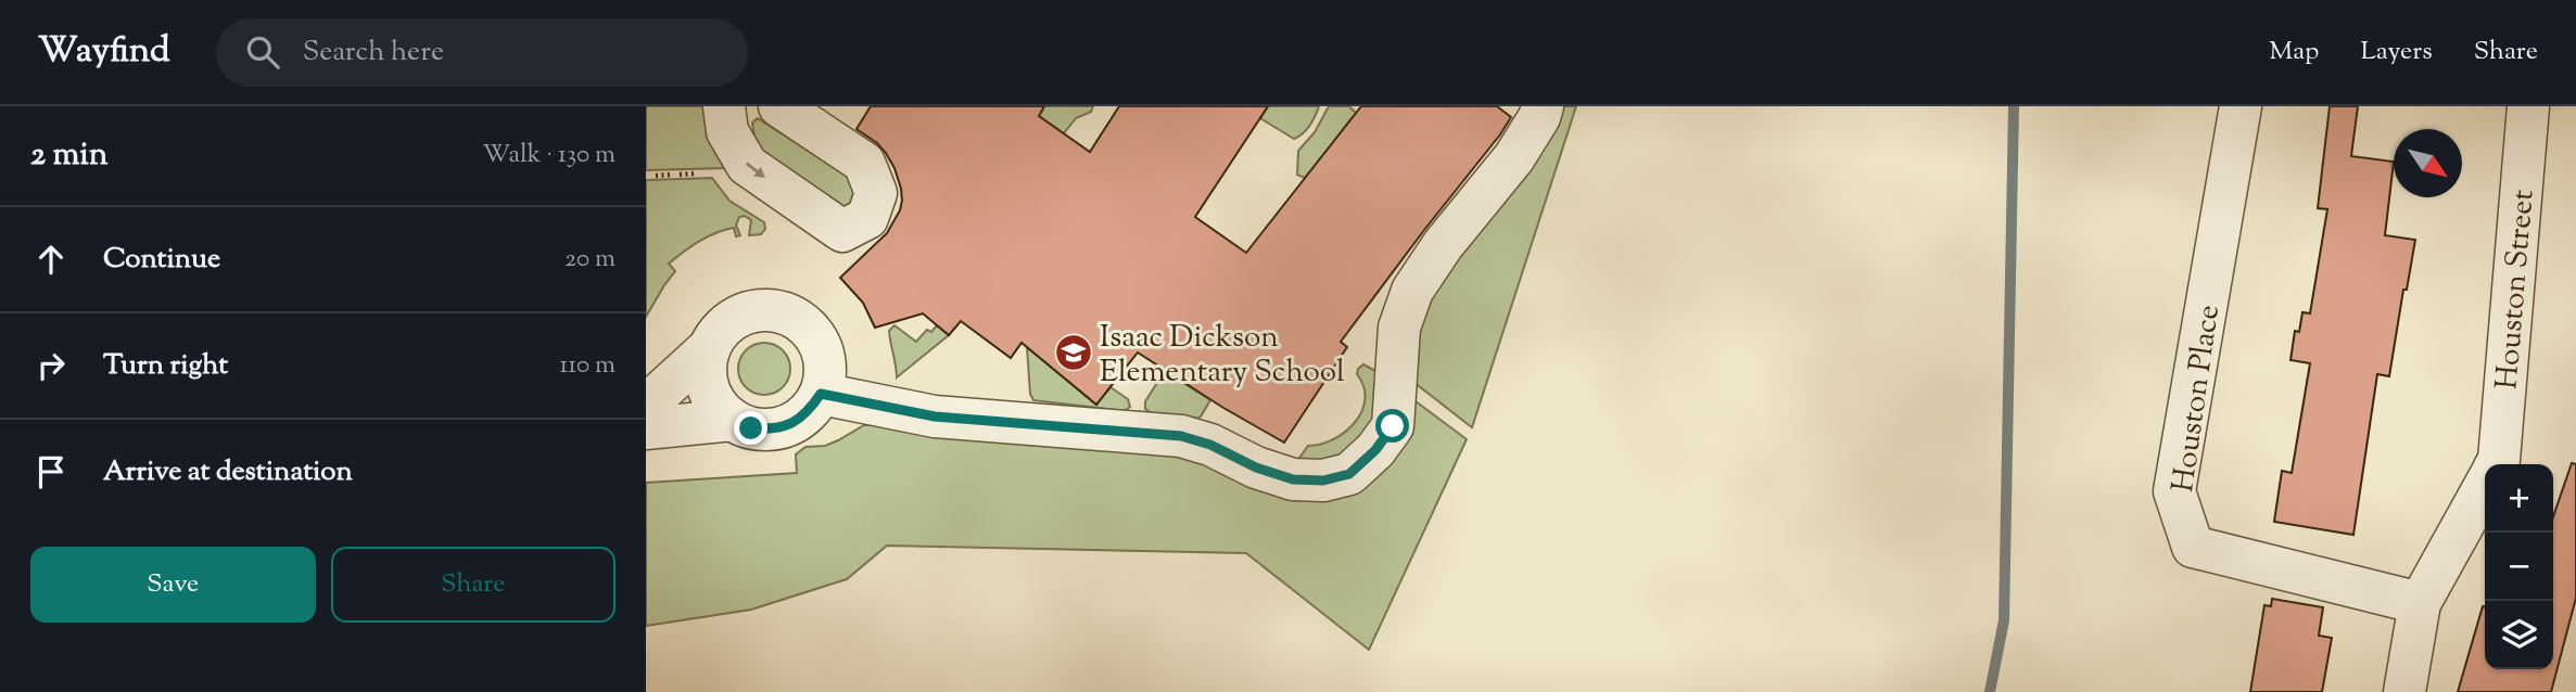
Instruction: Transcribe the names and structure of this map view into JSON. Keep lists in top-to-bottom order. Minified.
{"streets":{"street":["Houston Street","Houston Place"]},"places":{"school or university":["Isaac Dickson Elementary School"]},"north":"bottom right","page":{"header":"Wayfind","search":"Search here","nav":["Map","Layers","Share"],"heading":["2 min","Walk · 130 m"],"list":[["Continue","20 m"],["Turn right","110 m"],"Arrive at destination"],"map_buttons":["+","−"],"buttons":["Save","Share"]}}
